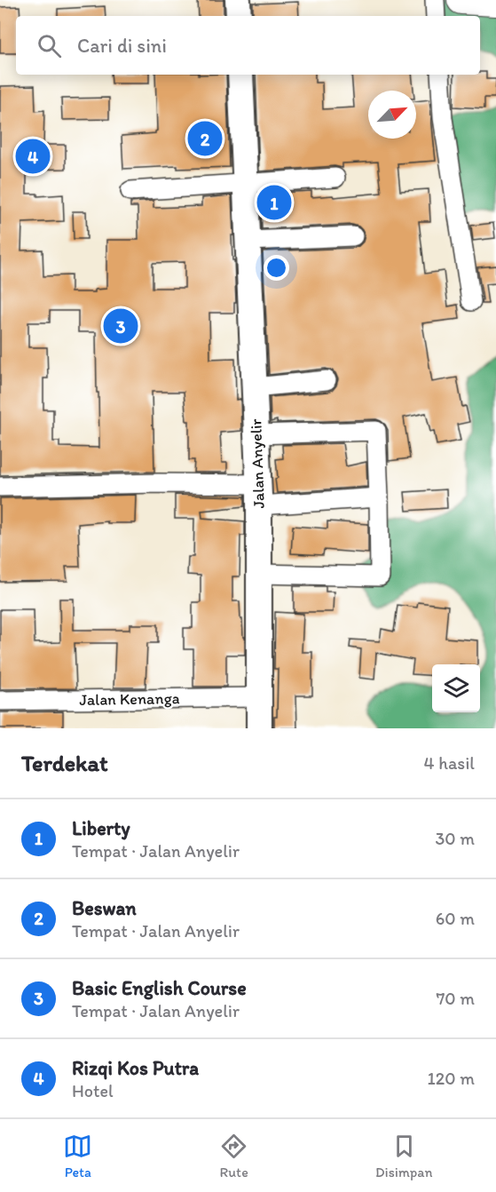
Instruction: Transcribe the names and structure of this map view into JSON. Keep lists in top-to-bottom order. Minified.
{"streets":{"street":["Jalan Anyelir","Jalan Kenanga"]},"crossings":[["Jalan Anyelir","Jalan Kenanga"]],"north":"top right","page":{"search":"Cari di sini","pins":["2","4","1","3"],"heading":["Terdekat","4 hasil"],"list":[{"mark":"1","name":"Liberty","note":"Tempat · Jalan Anyelir","value":"30 m"},{"mark":"2","name":"Beswan","note":"Tempat · Jalan Anyelir","value":"60 m"},{"mark":"3","name":"Basic English Course","note":"Tempat · Jalan Anyelir","value":"70 m"},{"mark":"4","name":"Rizqi Kos Putra","note":"Hotel","value":"120 m"}],"nav":["Peta","Rute","Disimpan"]}}
